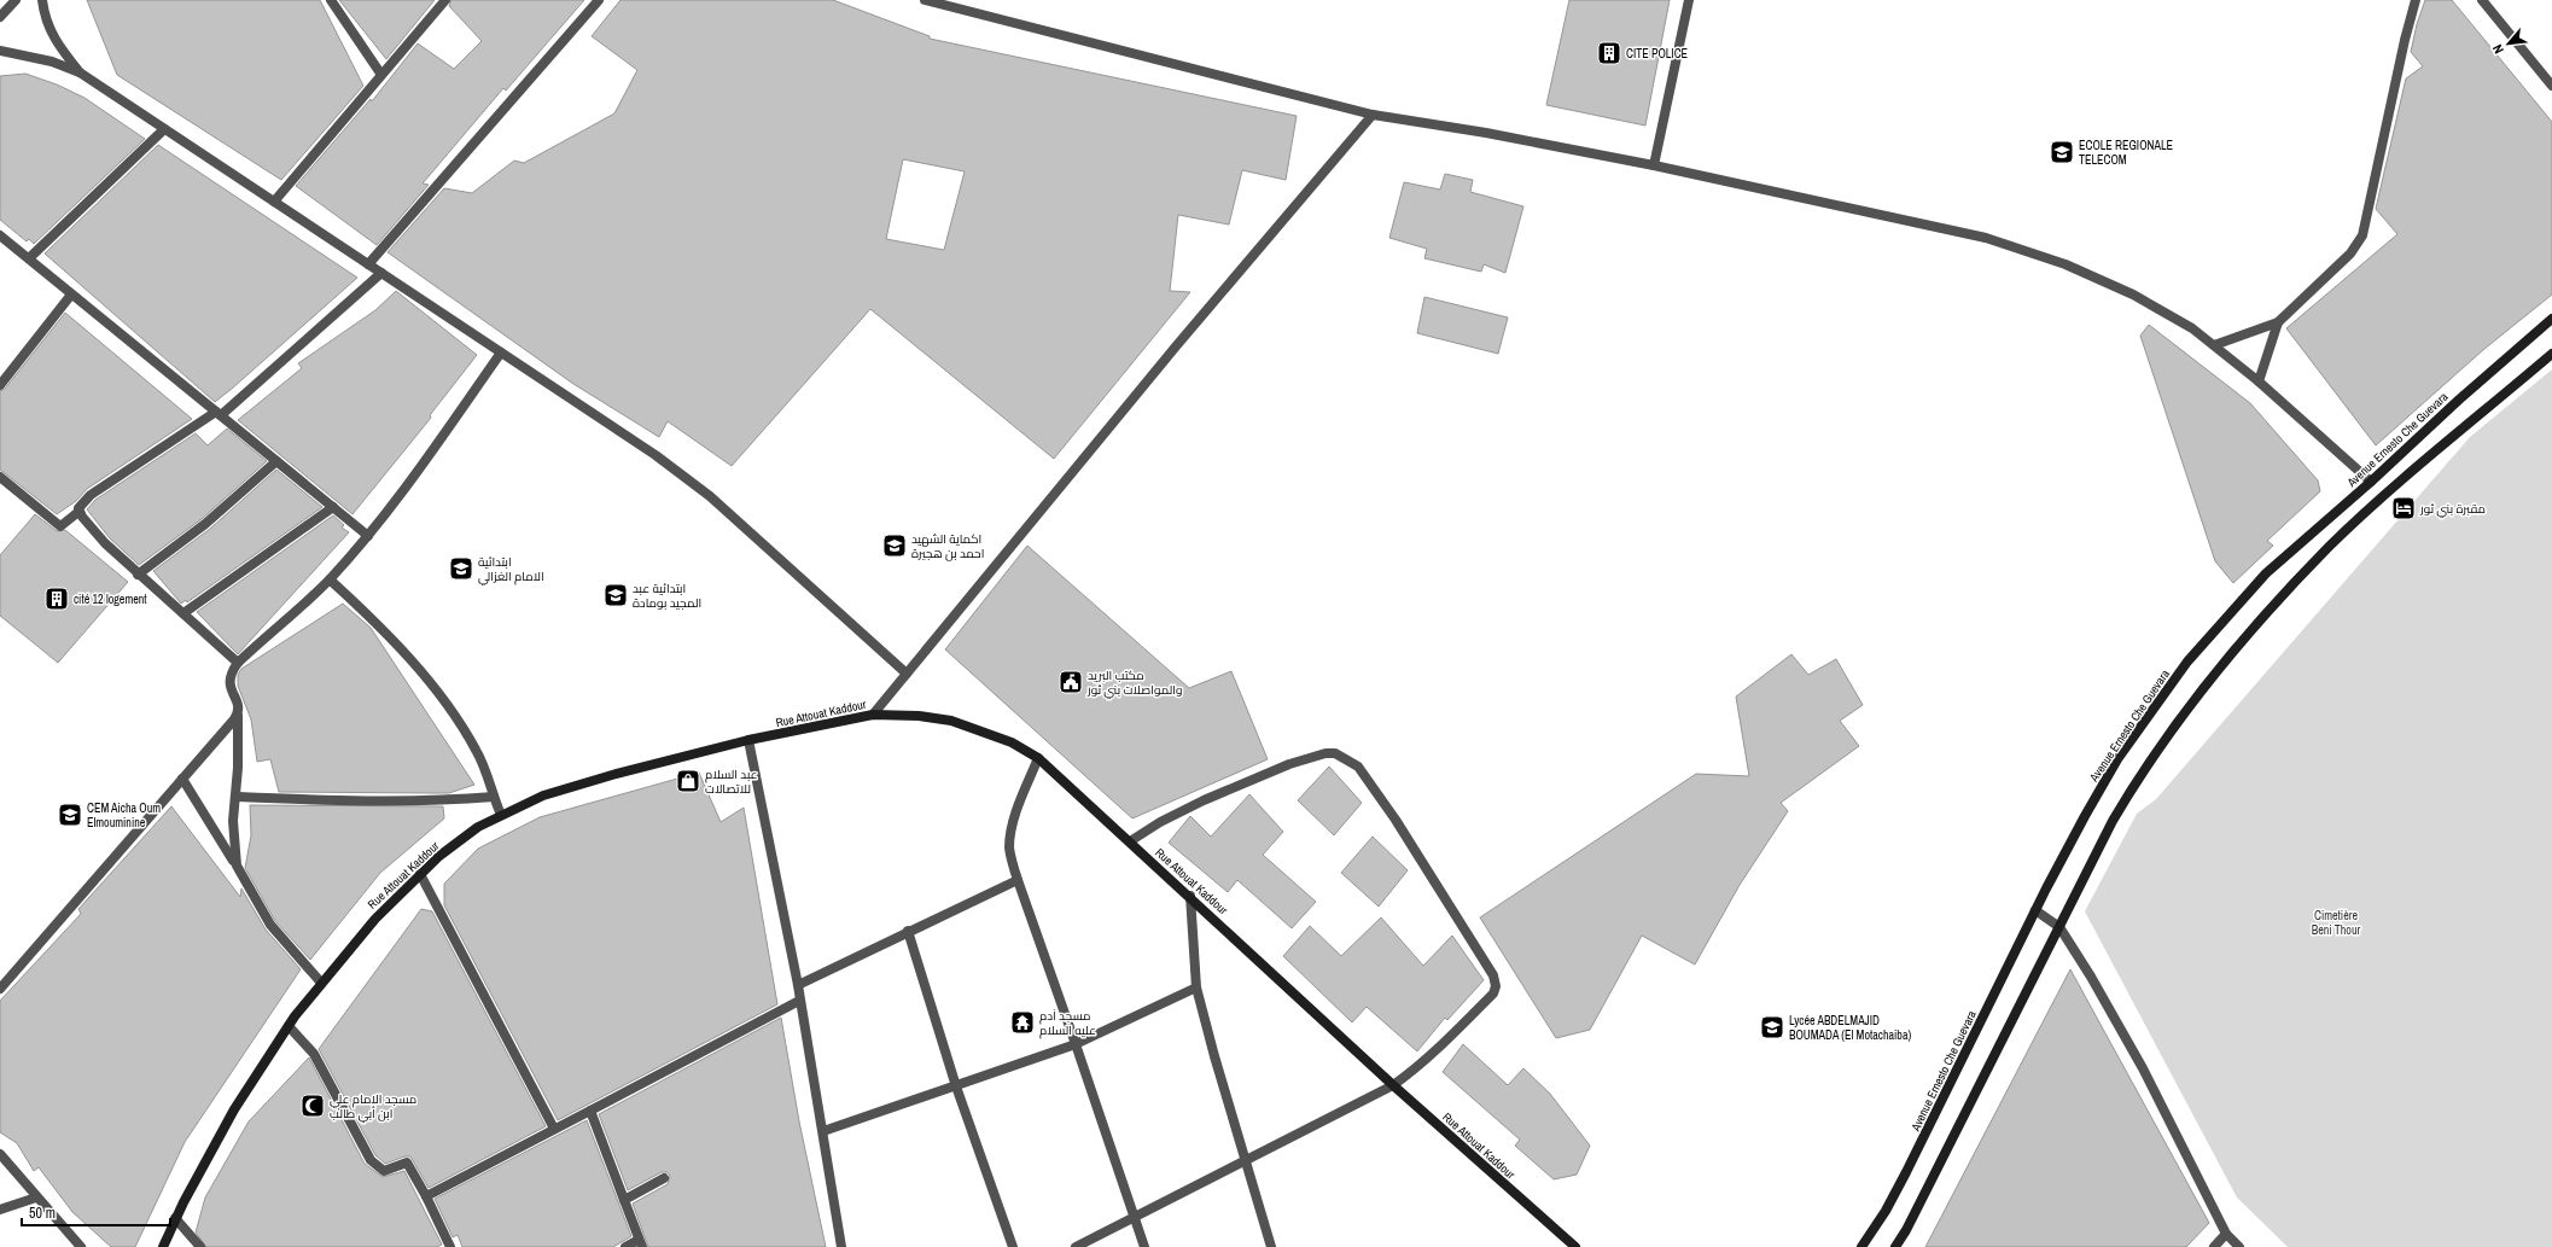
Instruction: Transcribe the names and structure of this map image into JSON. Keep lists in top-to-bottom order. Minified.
{"streets":{"main road":["Avenue Ernesto Che Guevara","Rue Attouat Kaddour"]},"parks":["Cimetière Beni Thour"],"places":{"building":["CITE POLICE","cité 12 logement"],"school or university":["ECOLE REGIONALE TELECOM","اكماية الشهيد احمد بن هجيرة","ابتدائية الامام الغزالي","ابتدائية عبد المجيد بومادة","CEM Aicha Oum Elmouminine","Lycée ABDELMAJID BOUMADA (El Motachaiba)"],"hotel":["مقبرة بني ثور"],"public building":["مكتب البريد والمواصلات بني ثور"],"shop":["عبد السلام للاتصالات"],"temple":["مسجد آدم عليه السلام"],"mosque":["مسجد الامام علي ابن أبي طالب"]},"scale_bar":"50 m","north":"bottom left"}
